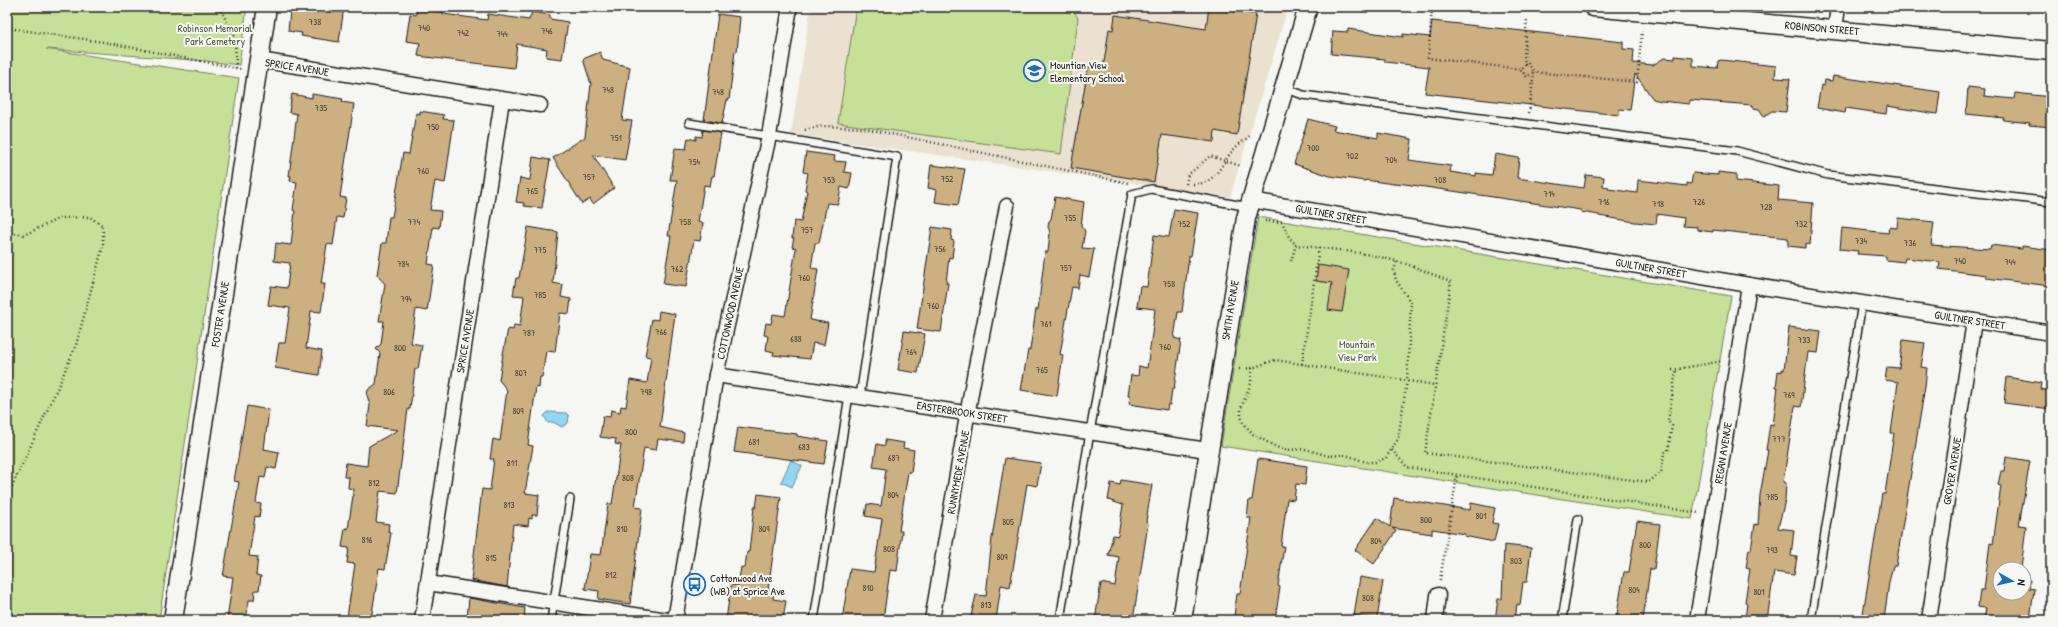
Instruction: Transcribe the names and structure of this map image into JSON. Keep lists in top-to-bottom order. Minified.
{"streets":{"street":["ROBINSON STREET","SPRICE AVENUE","GUILTNER STREET","SMITH AVENUE","COTTONWOOD AVENUE","FOSTER AVENUE","EASTERBROOK STREET","REGAN AVENUE","GROVER AVENUE","RUNNYMEDE AVENUE"]},"crossings":[["SPRICE AVENUE","FOSTER AVENUE"],["GUILTNER STREET","SMITH AVENUE"],["GUILTNER STREET","REGAN AVENUE"],["GUILTNER STREET","GROVER AVENUE"],["SMITH AVENUE","EASTERBROOK STREET"],["COTTONWOOD AVENUE","EASTERBROOK STREET"],["EASTERBROOK STREET","RUNNYMEDE AVENUE"]],"parks":["Robinson Memorial Park Cemetery","Mountain View Park"],"places":{"school or university":["Mountian View Elementary School"],"bus stop":["Cottonwood Ave (WB) at Sprice Ave"]},"house_numbers":["738","740","746","742","744","748","748","735","750","751","700","702","704","754","760","757","752","753","708","765","714","716","726","718","728","755","774","758","752","732","757","734","736","756","775","740","744","784","757","762","760","758","785","794","760","761","766","787","688","733","760","800","764","765","807","806","798","769","809","800","777","681","683","687","811","808","812","804","785","813","801","800","805","810","809","816","804","800","808","793","809","815","803","812","810","804","801","808","813"],"north":"right"}
